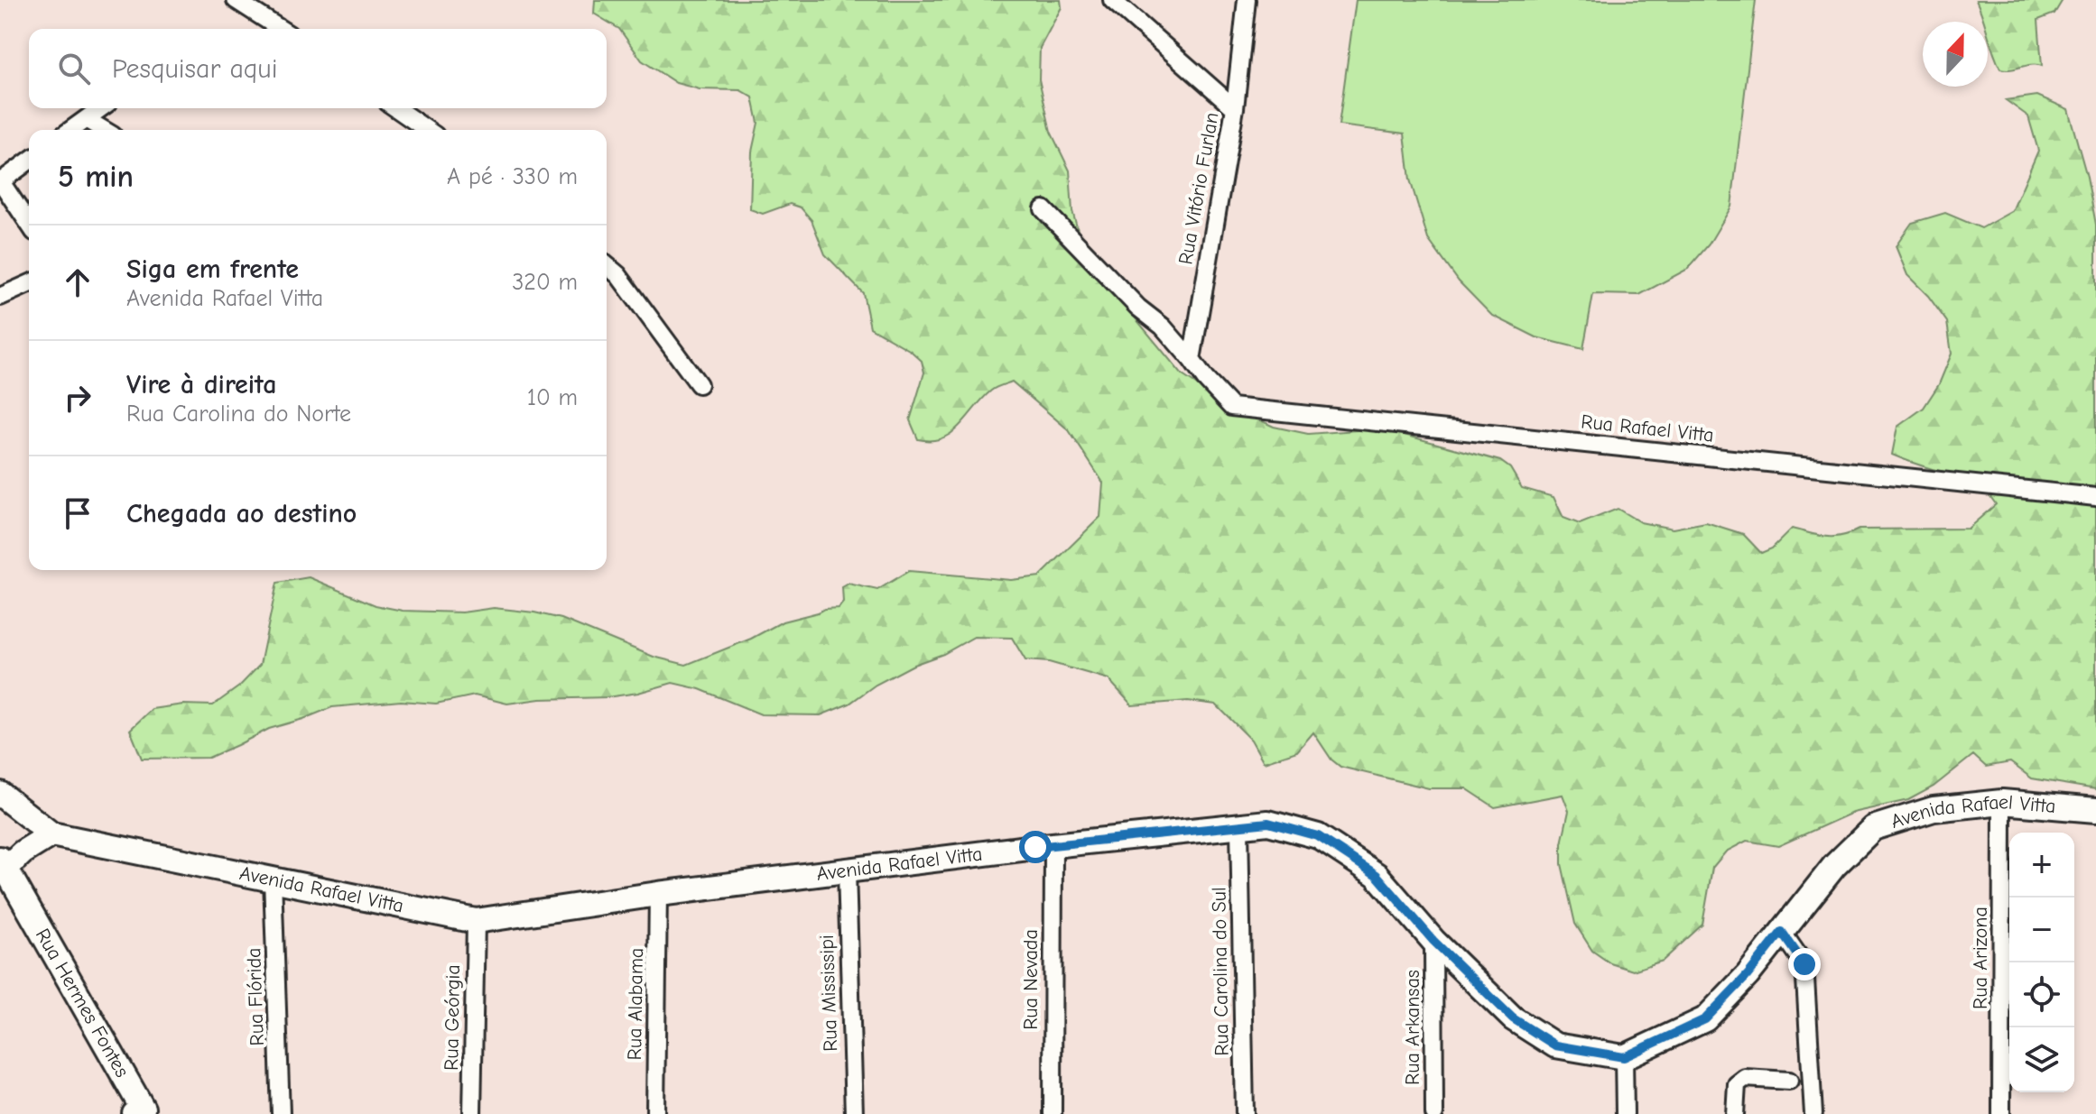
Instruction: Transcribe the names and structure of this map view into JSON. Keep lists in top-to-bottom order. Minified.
{"streets":{"main road":["Avenida Rafael Vitta","Rua Hermes Fontes"],"street":["Rua Vitório Furlan","Rua Rafael Vitta","Rua Arizona","Rua Carolina do Sul","Rua Nevada","Rua Mississipi","Rua Flórida","Rua Alabama","Rua Geórgia","Rua Arkansas"]},"crossings":[["Rua Vitório Furlan","Rua Rafael Vitta"],["Avenida Rafael Vitta","Rua Arizona"],["Avenida Rafael Vitta","Rua Carolina do Sul"],["Avenida Rafael Vitta","Rua Nevada"],["Avenida Rafael Vitta","Rua Mississipi"],["Avenida Rafael Vitta","Rua Flórida"],["Avenida Rafael Vitta","Rua Alabama"],["Avenida Rafael Vitta","Rua Geórgia"],["Avenida Rafael Vitta","Rua Arkansas"]],"north":"top","page":{"search":"Pesquisar aqui","heading":["5 min","A pé · 330 m"],"list":[["Siga em frente","Avenida Rafael Vitta","320 m"],["Vire à direita","Rua Carolina do Norte","10 m"],"Chegada ao destino"],"map_buttons":["+","−"]}}
